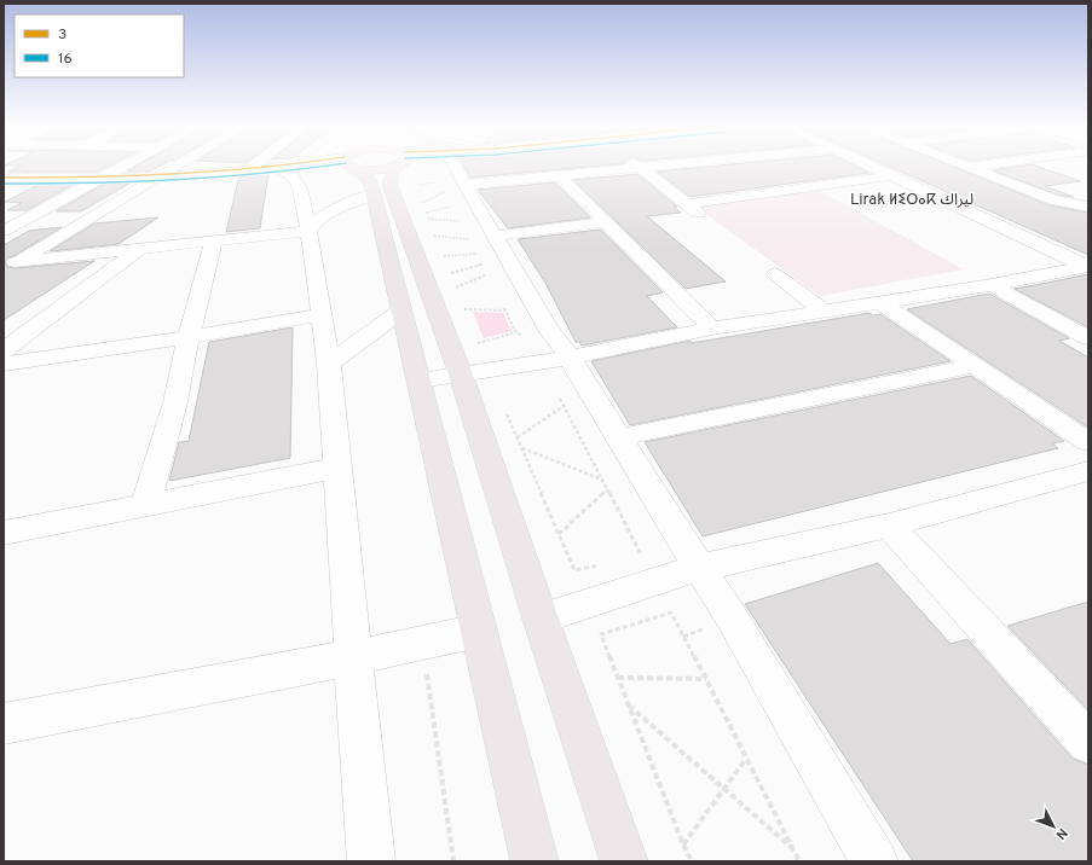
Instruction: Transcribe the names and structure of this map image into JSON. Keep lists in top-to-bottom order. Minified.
{"districts":["Lirak ⵍⵉⵔⴰⴽ ليراك"],"lines":["transit line 3","transit line 16"],"legend":["3","16"],"north":"bottom right"}
